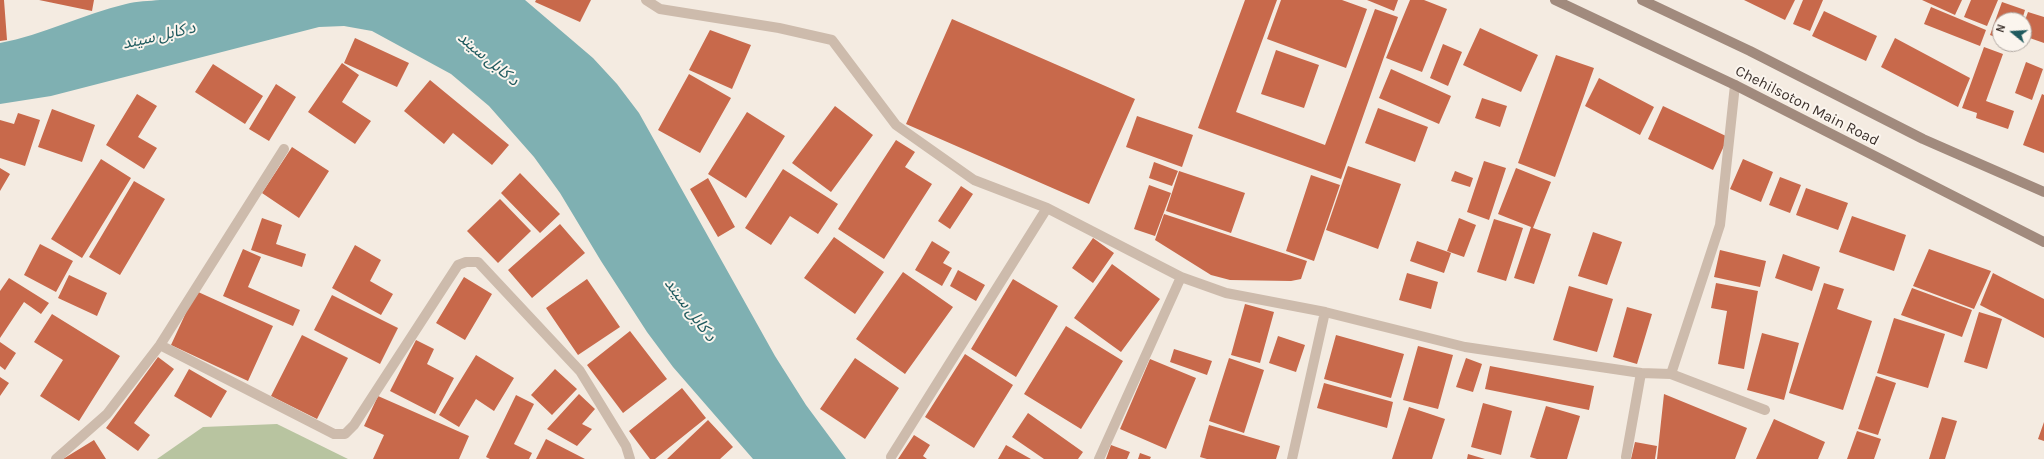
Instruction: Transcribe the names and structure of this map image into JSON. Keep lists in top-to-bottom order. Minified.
{"streets":{"main road":["Chehilsoton Main Road"]},"water":["د کابل سيند"],"north":"left"}
